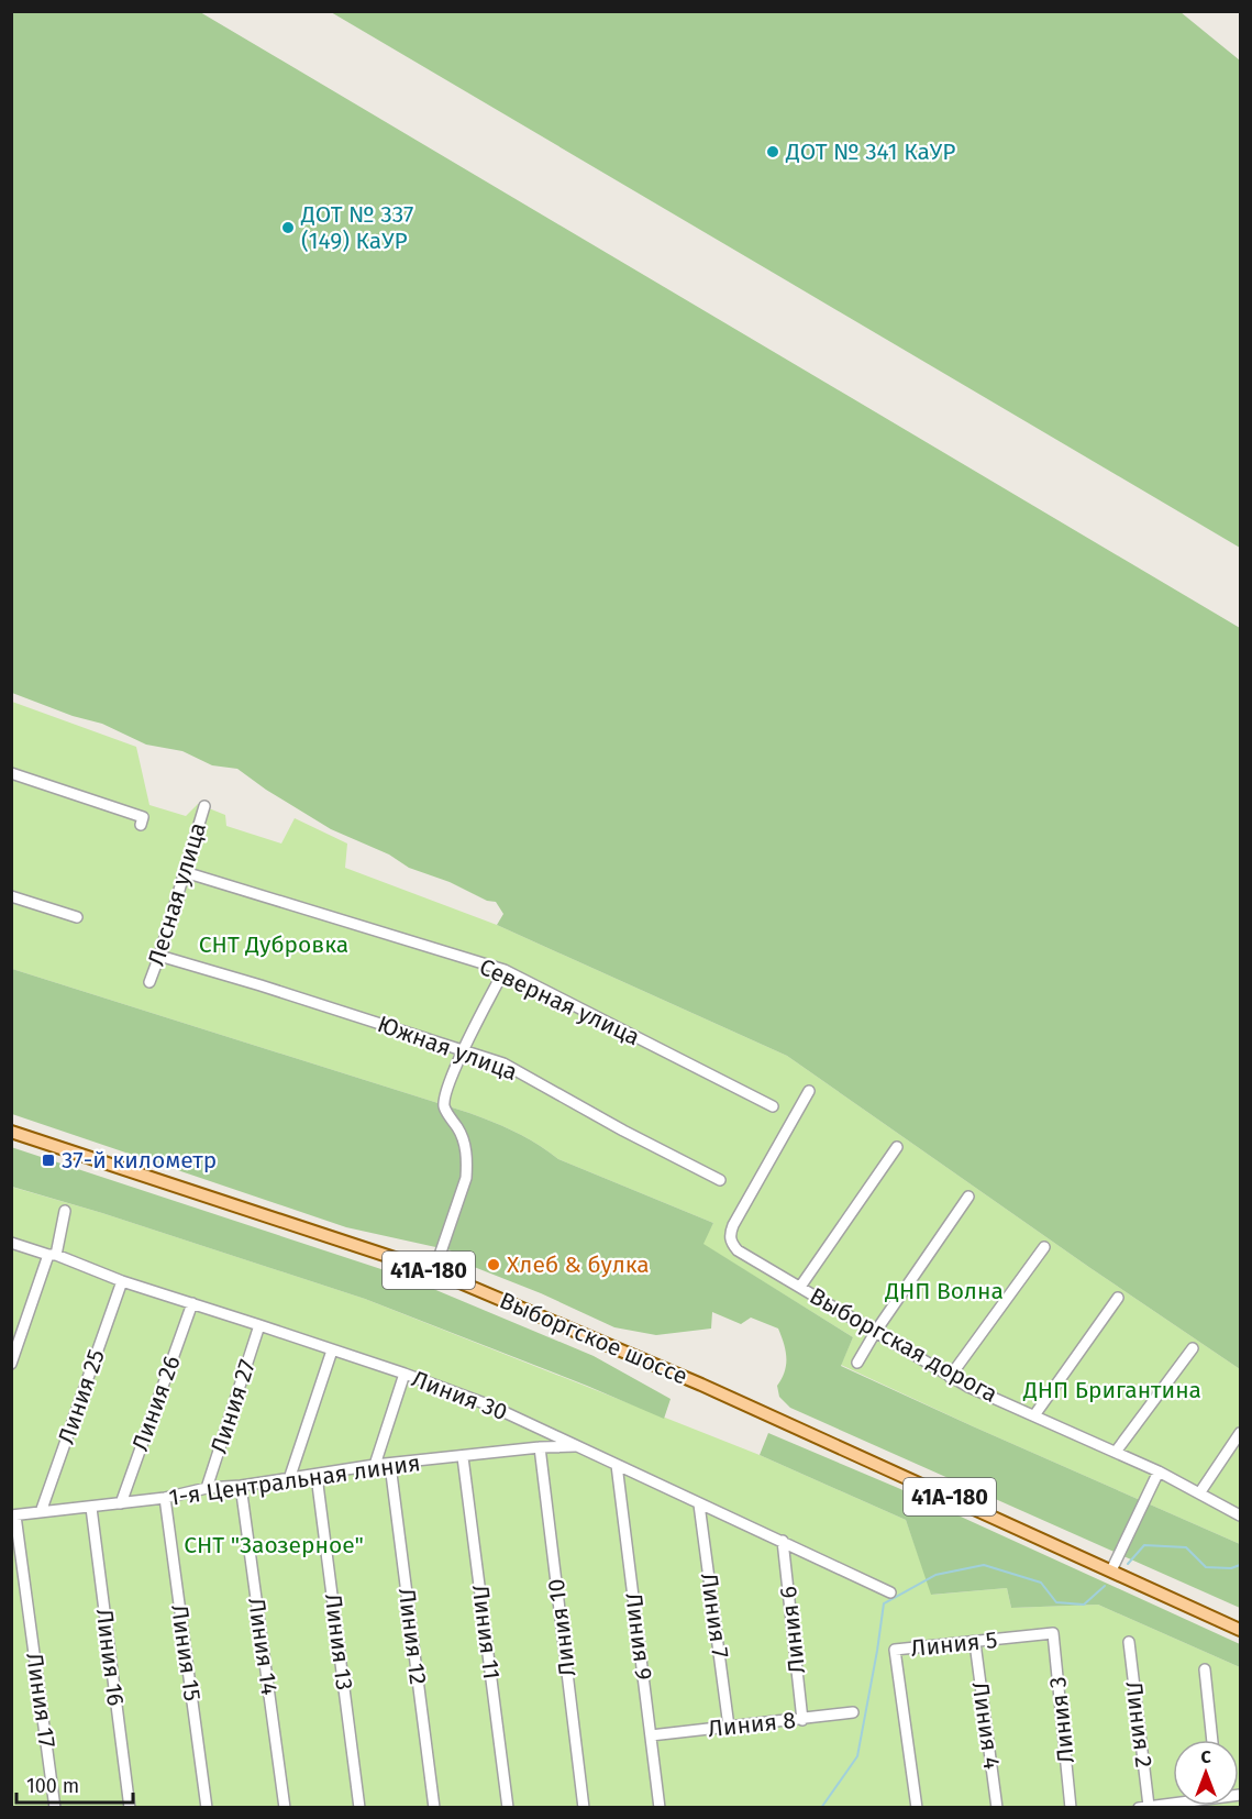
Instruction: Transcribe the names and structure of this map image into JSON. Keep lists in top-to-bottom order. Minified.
{"streets":{"main road":["41А-180","Выборгское шоссе"],"street":["Лесная улица","Северная улица","Южная улица","Выборгская дорога","Линия 30","Линия 25","Линия 26","Линия 27","1-я Центральная линия","Линия 7","Линия 10","Линия 6","Линия 11","Линия 12","Линия 9","Линия 13","Линия 5","Линия 14","Линия 15","Линия 16","Линия 17","Линия 3","Линия 8","Линия 2","Линия 4"]},"crossings":[["Лесная улица","Северная улица"],["Лесная улица","Южная улица"],["41А-180","Выборгское шоссе"],["Линия 30","Линия 25"],["Линия 30","Линия 26"],["Линия 30","Линия 27"],["Линия 30","1-я Центральная линия"],["Линия 30","Линия 7"],["Линия 30","Линия 6"],["Линия 30","Линия 9"],["Линия 25","1-я Центральная линия"],["Линия 26","1-я Центральная линия"],["Линия 27","1-я Центральная линия"],["1-я Центральная линия","Линия 10"],["1-я Центральная линия","Линия 11"],["1-я Центральная линия","Линия 12"],["1-я Центральная линия","Линия 13"],["1-я Центральная линия","Линия 14"],["1-я Центральная линия","Линия 15"],["1-я Центральная линия","Линия 16"],["1-я Центральная линия","Линия 17"],["Линия 7","Линия 8"],["Линия 6","Линия 8"],["Линия 9","Линия 8"],["Линия 5","Линия 3"],["Линия 5","Линия 4"]],"parks":["СНТ Дубровка","ДНП Волна","ДНП Бригантина","СНТ \"Заозерное\""],"places":{"other":["ДОТ № 341 КаУР","ДОТ № 337 (149) КаУР","Хлеб & булка"],"transit":["37-й километр"]},"scale_bar":"100 m","north":"top"}
